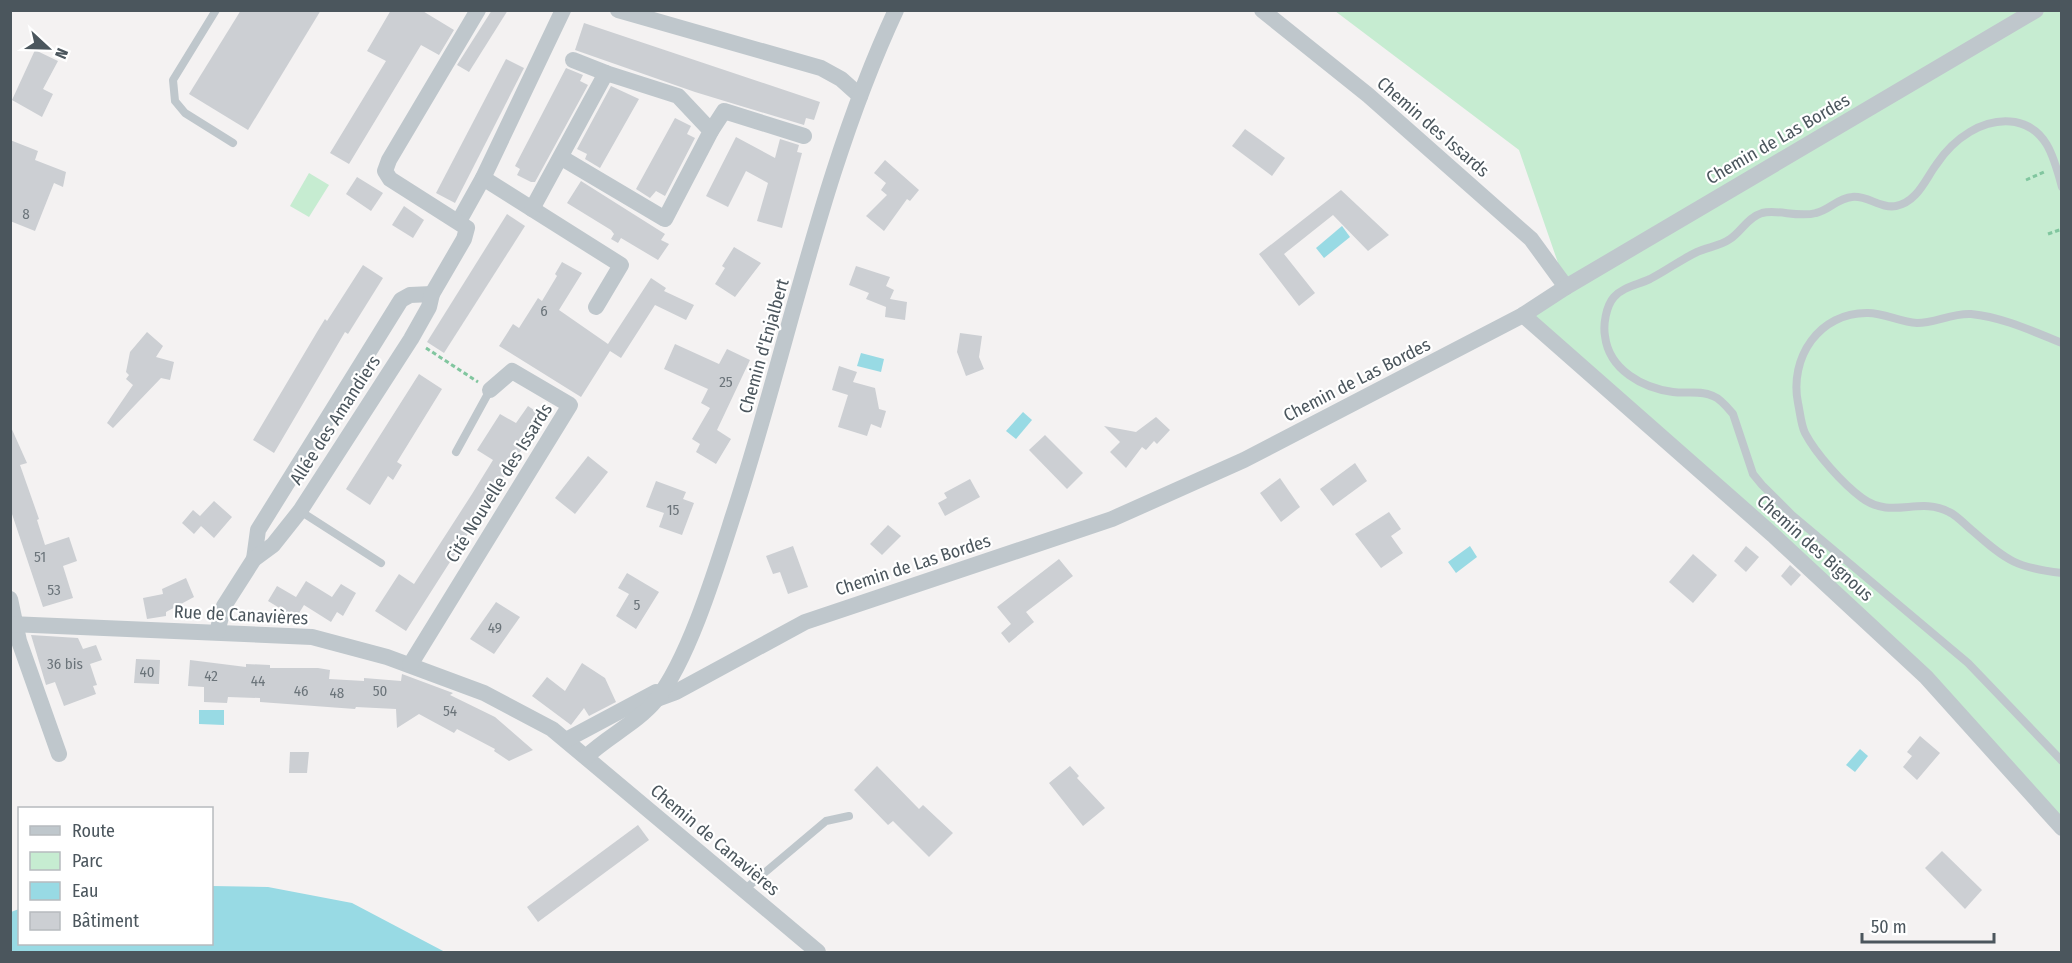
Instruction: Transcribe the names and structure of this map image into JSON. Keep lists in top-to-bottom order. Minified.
{"streets":{"street":["Chemin des Issards","Chemin de Las Bordes","Chemin d'Enjalbert","Allée des Amandiers","Cité Nouvelle des Issards","Chemin des Bignous","Rue de Canavières","Chemin de Canavières"]},"crossings":[["Chemin des Issards","Chemin de Las Bordes"],["Chemin de Las Bordes","Chemin d'Enjalbert"],["Chemin de Las Bordes","Chemin des Bignous"],["Chemin d'Enjalbert","Rue de Canavières"],["Chemin d'Enjalbert","Chemin de Canavières"],["Allée des Amandiers","Rue de Canavières"],["Cité Nouvelle des Issards","Rue de Canavières"],["Rue de Canavières","Chemin de Canavières"]],"house_numbers":["8","6","25","15","51","53","5","49","36 bis","40","42","44","46","50","48","54"],"legend":["Route","Parc","Eau","Bâtiment"],"scale_bar":"50 m","north":"right"}
